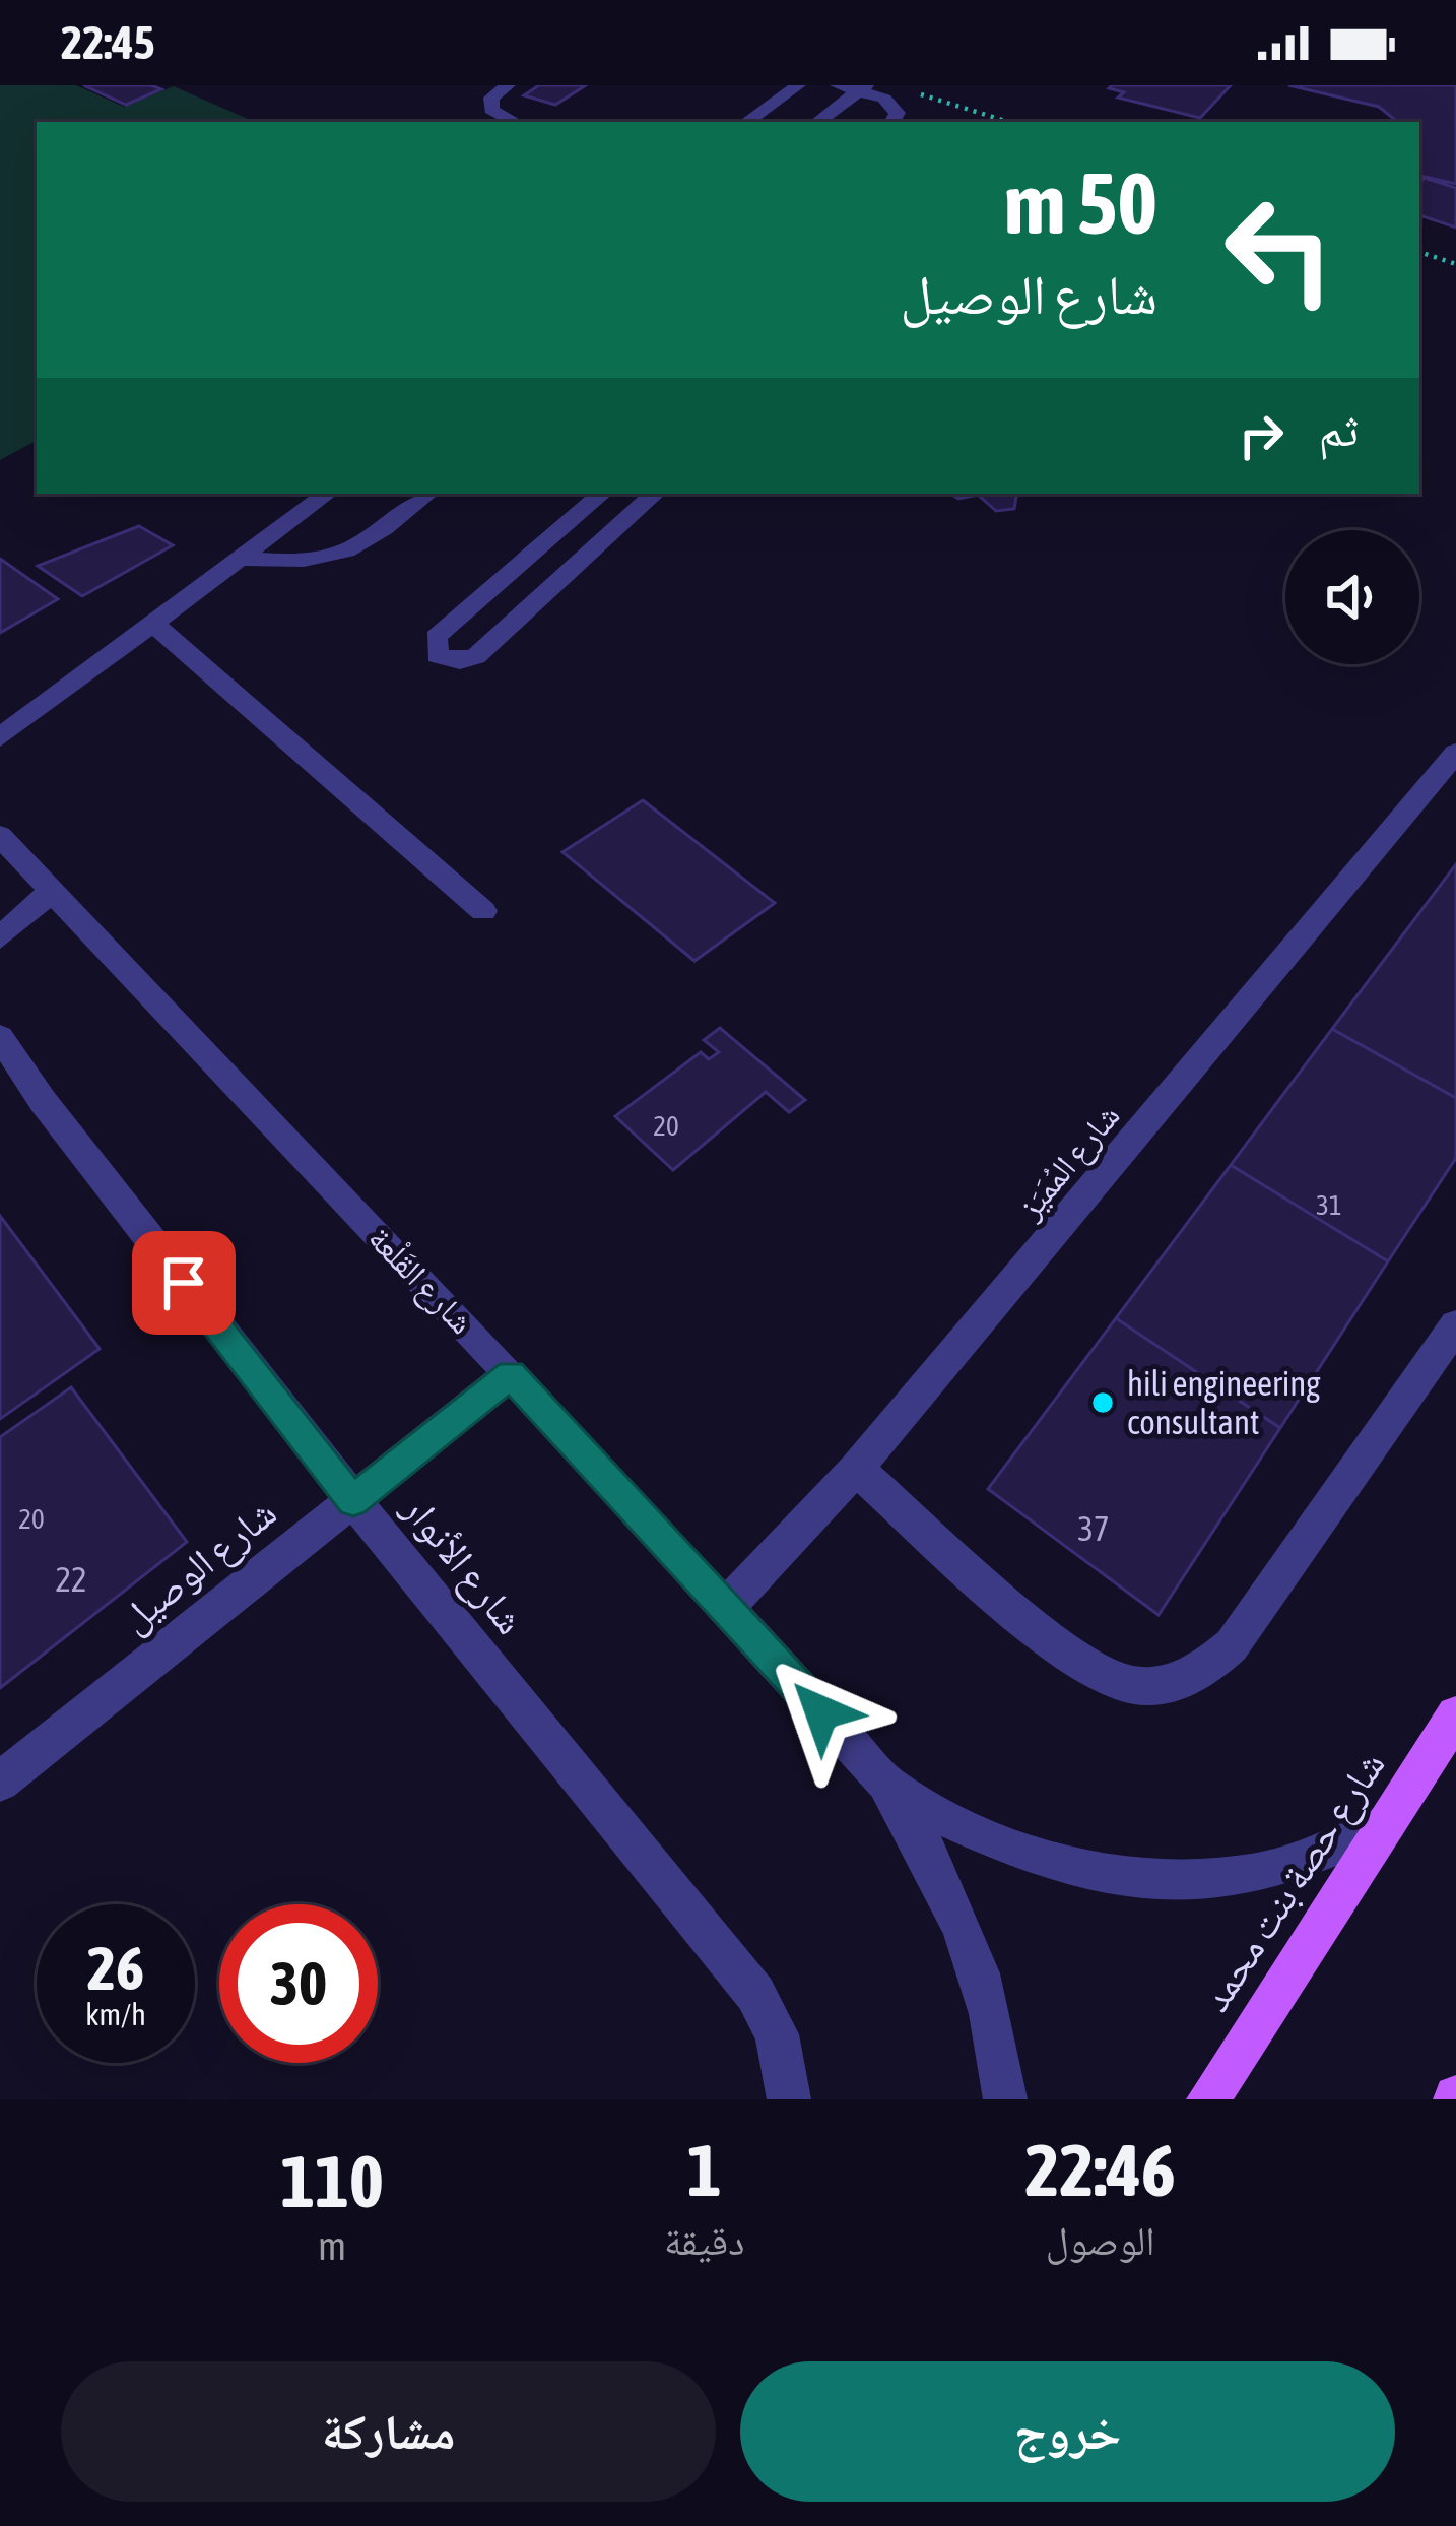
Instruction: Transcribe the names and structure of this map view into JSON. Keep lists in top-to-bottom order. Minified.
{"streets":{"main road":["شارع حصة بنت محمد"],"street":["شارع المُمَيَز","شارع القَلْعة","شارع الأنوار","شارع الوصيل"]},"crossings":[["شارع المُمَيَز","شارع القَلْعة"],["شارع القَلْعة","شارع الوصيل"],["شارع القَلْعة","شارع حصة بنت محمد"],["شارع الأنوار","شارع الوصيل"]],"places":["hili engineering consultant"],"house_numbers":["20","31","20","37","22"],"page":{"status":"22:45","turn":["50 m","شارع الوصيل"],"then":"ثم","speed":"26 km/h","limit":"30","eta":["22:46","الوصول","1","دقيقة","110","m"],"buttons":["خروج","مشاركة"]}}
